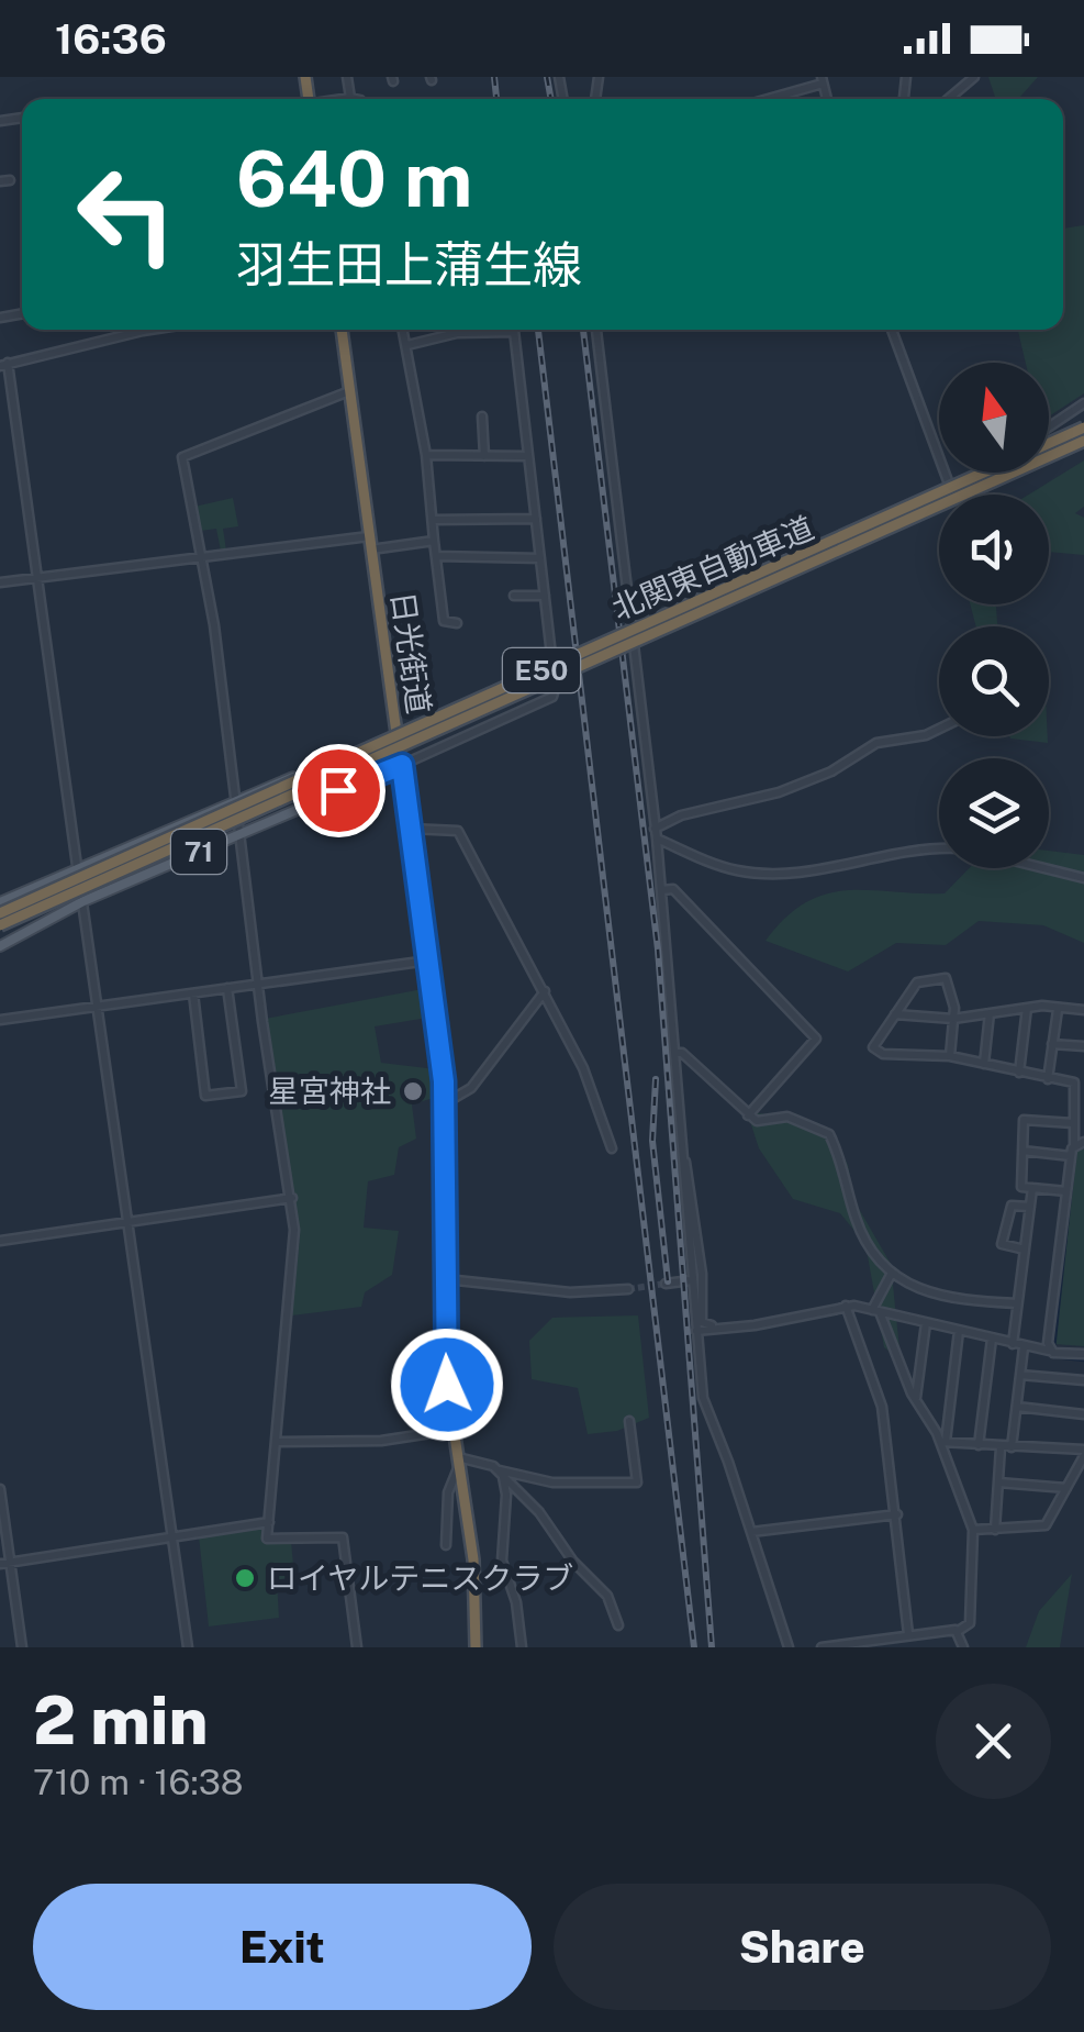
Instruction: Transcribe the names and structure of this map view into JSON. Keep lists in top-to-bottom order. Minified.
{"streets":{"highway":["北関東自動車道","日光街道","E50"],"main road":["71"]},"crossings":[["日光街道","71"]],"places":["星宮神社","ロイヤルテニスクラブ"],"north":"top","page":{"status":"16:36","turn":["640 m","羽生田上蒲生線"],"heading":["2 min","710 m · 16:38"],"buttons":["Exit","Share"]}}
